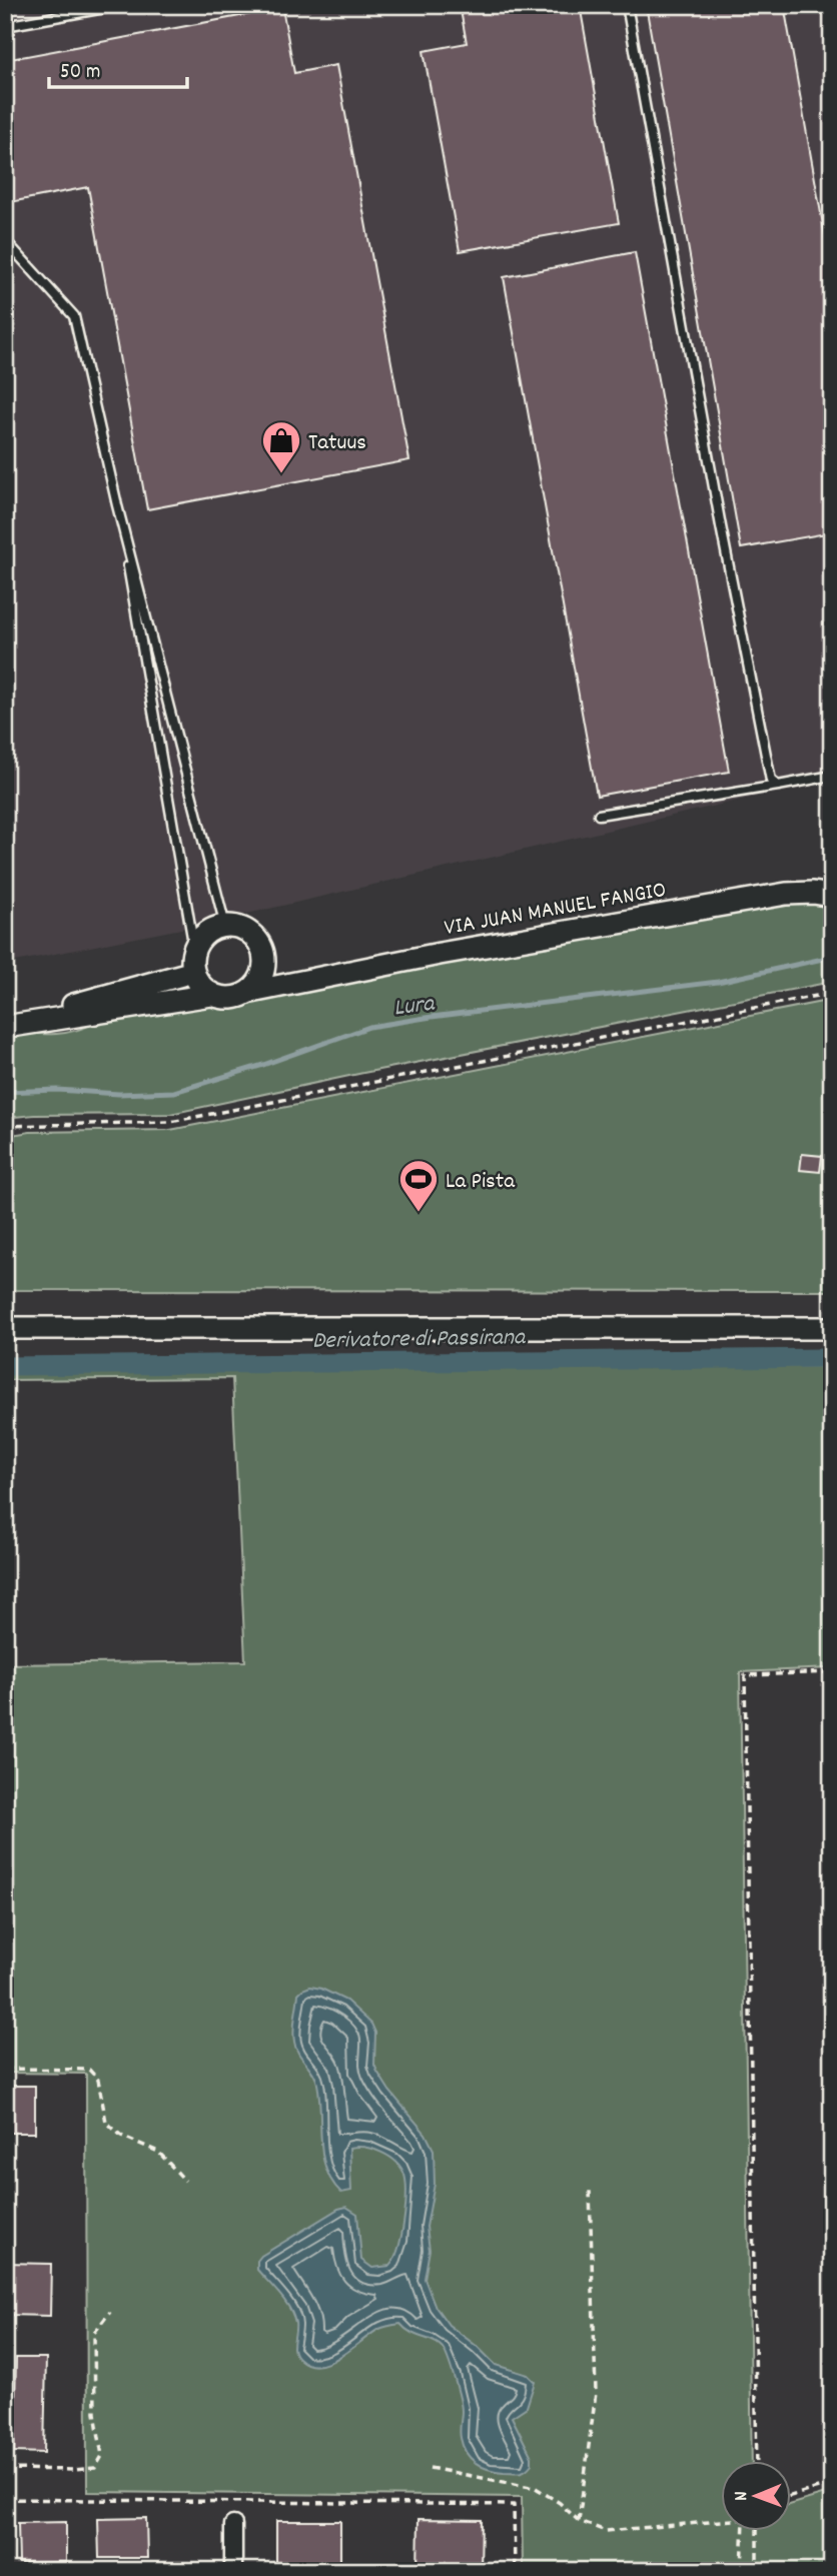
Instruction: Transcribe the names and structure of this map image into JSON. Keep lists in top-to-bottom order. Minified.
{"streets":{"street":["VIA JUAN MANUEL FANGIO"]},"water":["Lura","Derivatore di Passirana"],"places":{"shop":["Tatuus"],"sports":["La Pista"]},"scale_bar":"50 m","north":"left"}
